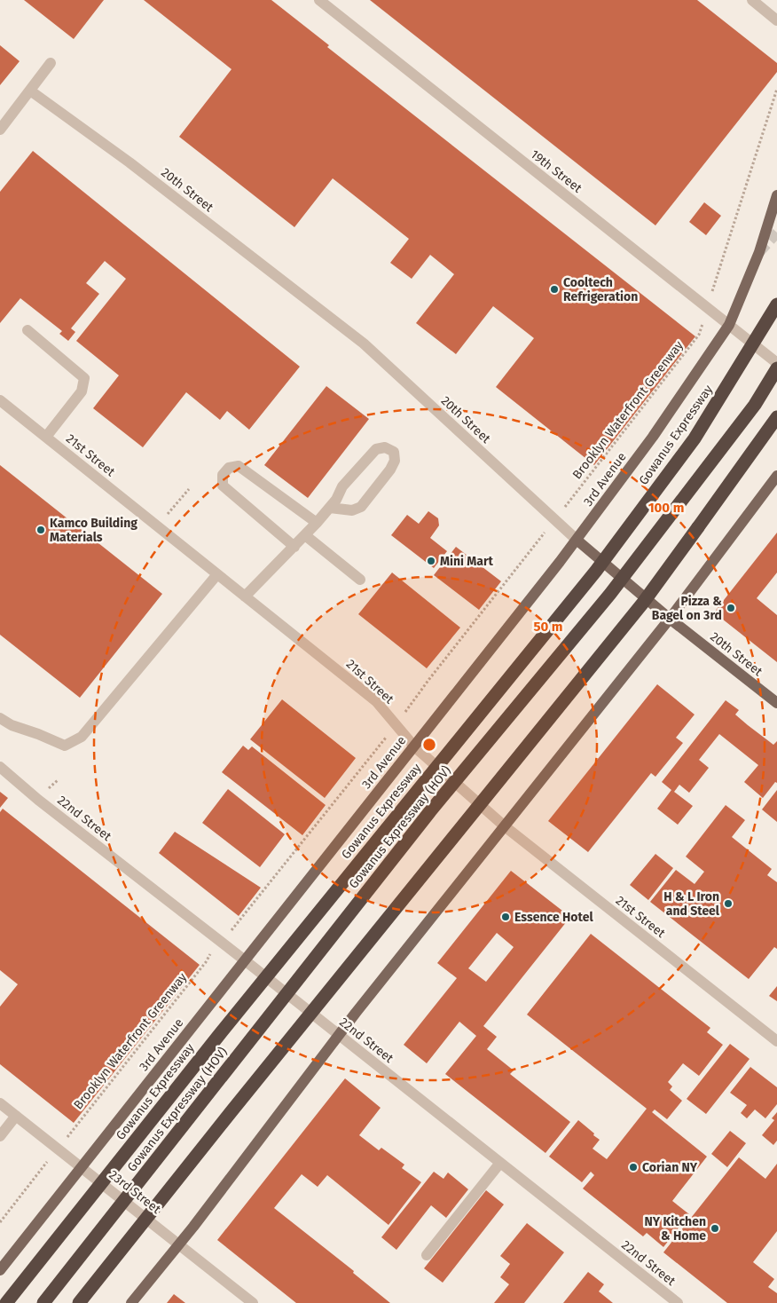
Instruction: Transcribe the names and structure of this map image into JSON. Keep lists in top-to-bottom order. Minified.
{"streets":{"highway":["Gowanus Expressway","Gowanus Expressway (HOV)"],"main road":["20th Street","3rd Avenue"],"street":["19th Street","21st Street","22nd Street","23rd Street"],"path":["Brooklyn Waterfront Greenway"]},"crossings":[["19th Street","3rd Avenue"],["20th Street","3rd Avenue"],["21st Street","3rd Avenue"],["3rd Avenue","22nd Street"],["3rd Avenue","23rd Street"]],"places":["Cooltech Refrigeration","Kamco Building Materials","Mini Mart","Pizza & Bagel on 3rd","H & L Iron and Steel","Essence Hotel","Corian NY","NY Kitchen & Home"],"rings":["100 m","50 m"]}
